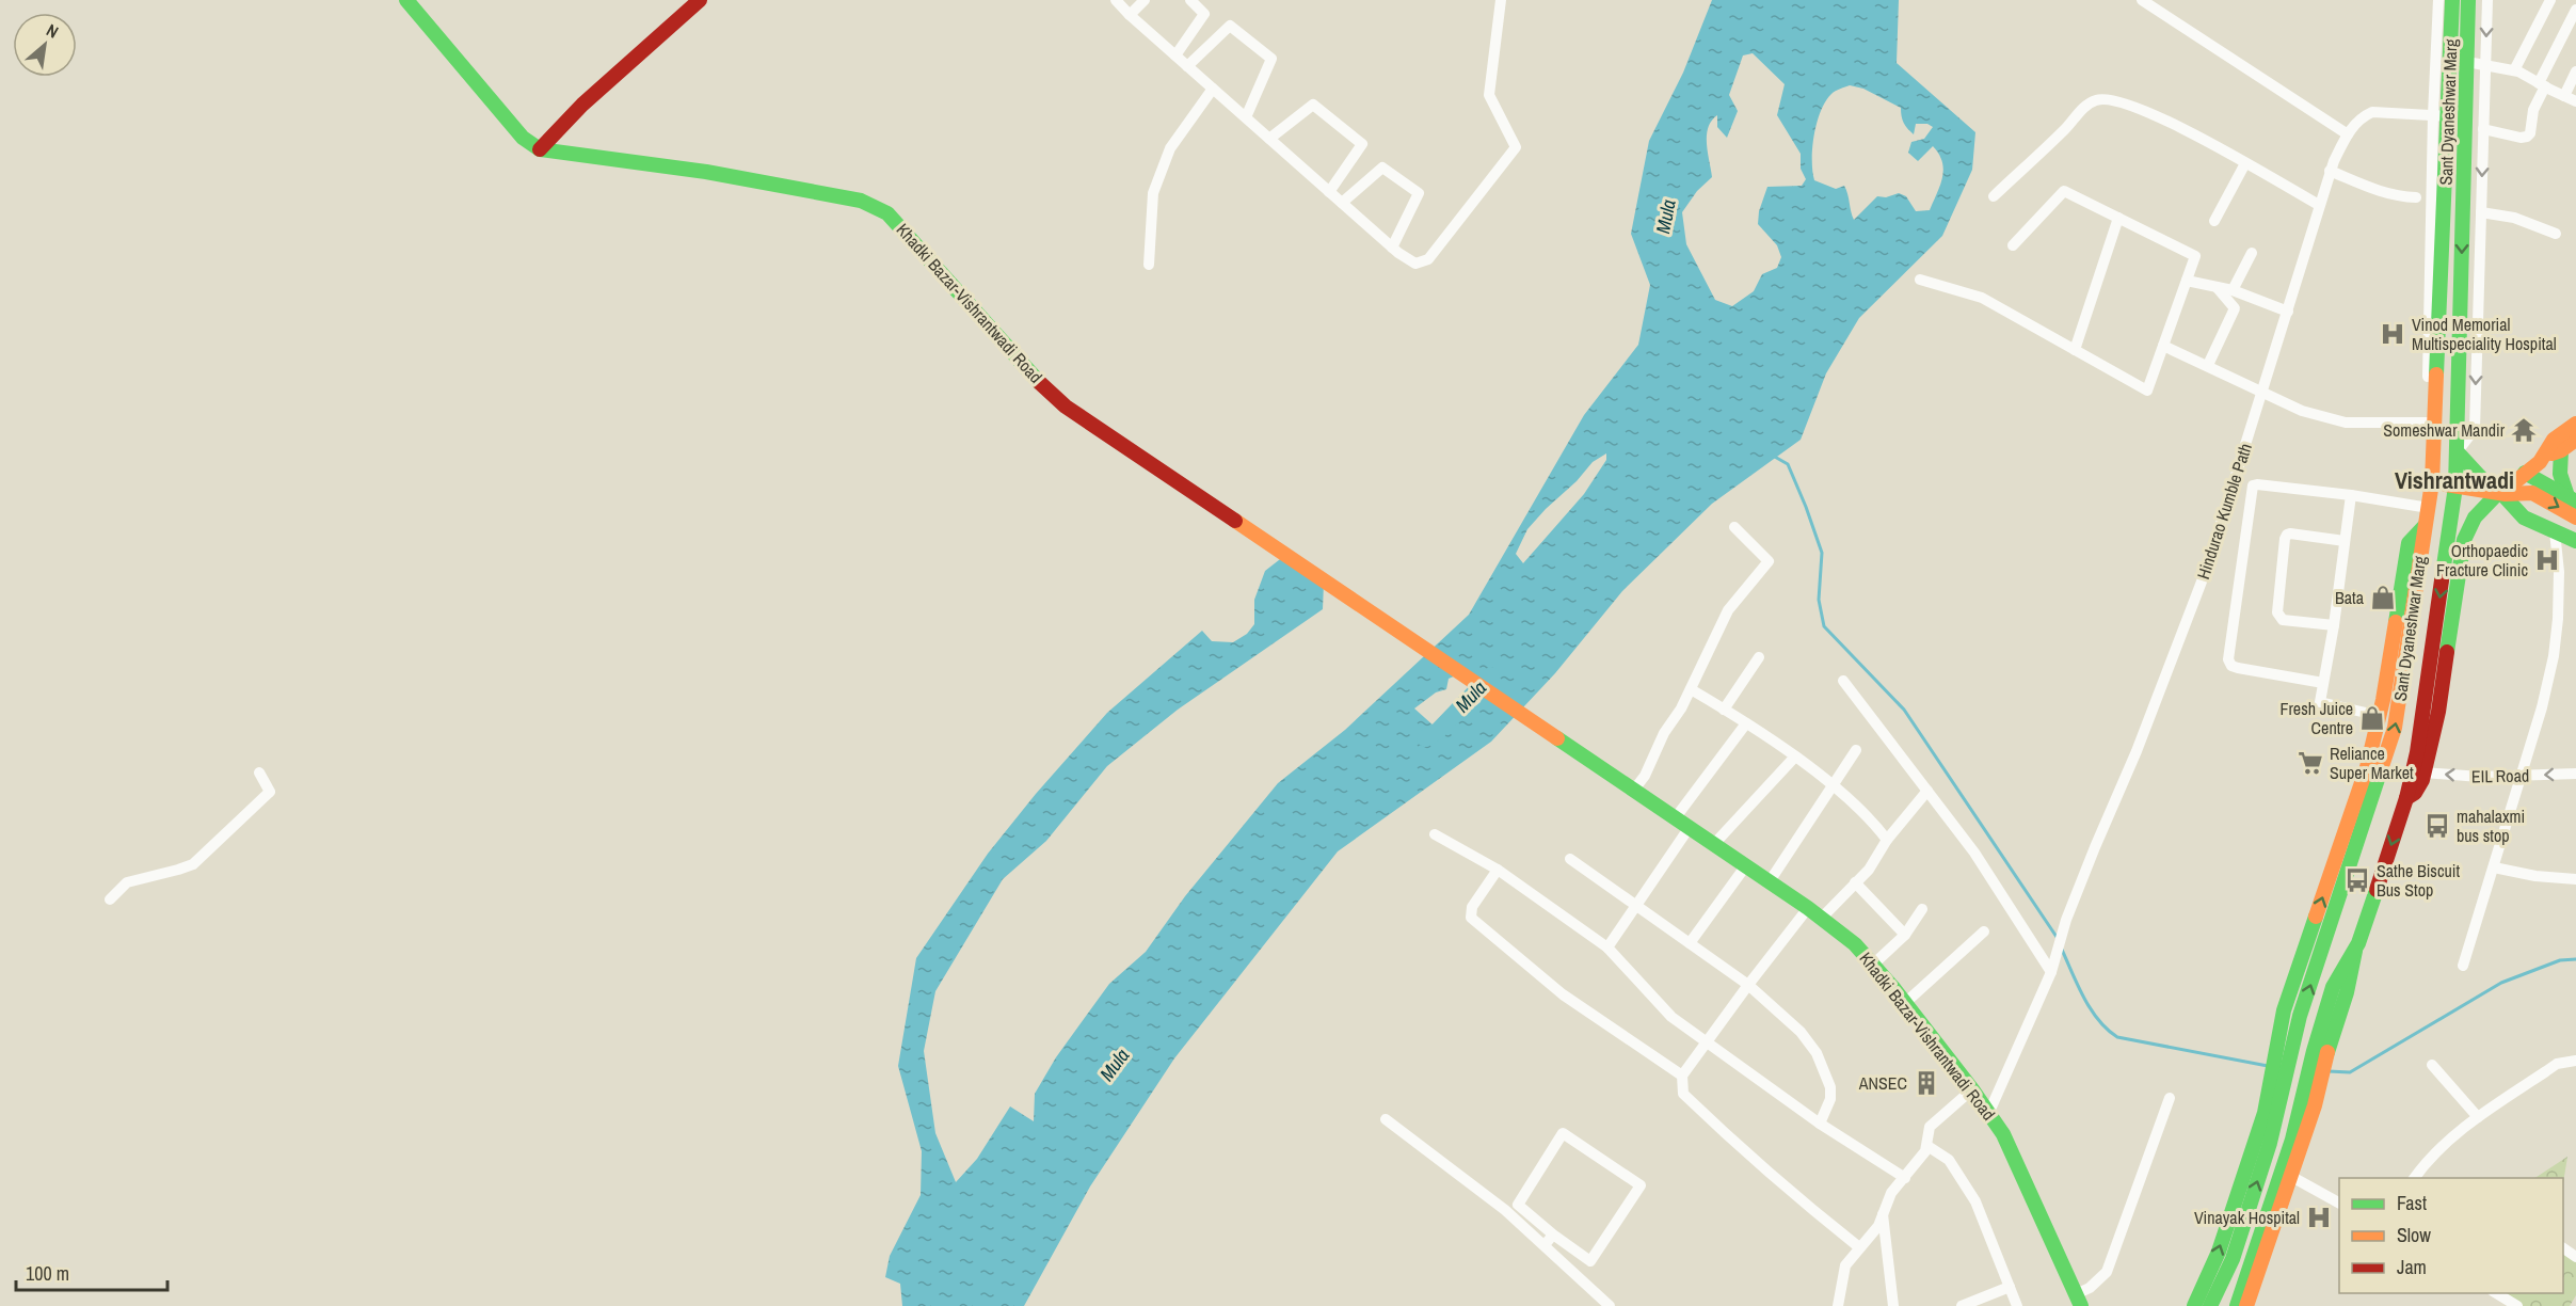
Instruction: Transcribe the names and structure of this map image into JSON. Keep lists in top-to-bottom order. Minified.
{"streets":{"street":["Sant Dyaneshwar Marg","Khadki Bazar-Vishrantwadi Road","Hindurao Kumble Path","EIL Road"]},"crossings":[["Sant Dyaneshwar Marg","Hindurao Kumble Path"],["Khadki Bazar-Vishrantwadi Road","Hindurao Kumble Path"]],"one_way":["EIL Road"],"districts":["Vishrantwadi"],"water":["Mula"],"places":{"hospital":["Vinod Memorial Multispeciality Hospital","Orthopaedic Fracture Clinic","Vinayak Hospital"],"temple":["Someshwar Mandir"],"shop":["Bata","Fresh Juice Centre"],"supermarket":["Reliance Super Market"],"bus stop":["mahalaxmi bus stop","Sathe Biscuit Bus Stop"],"building":["ANSEC"]},"legend":["Fast","Slow","Jam"],"scale_bar":"100 m","north":"top right"}
